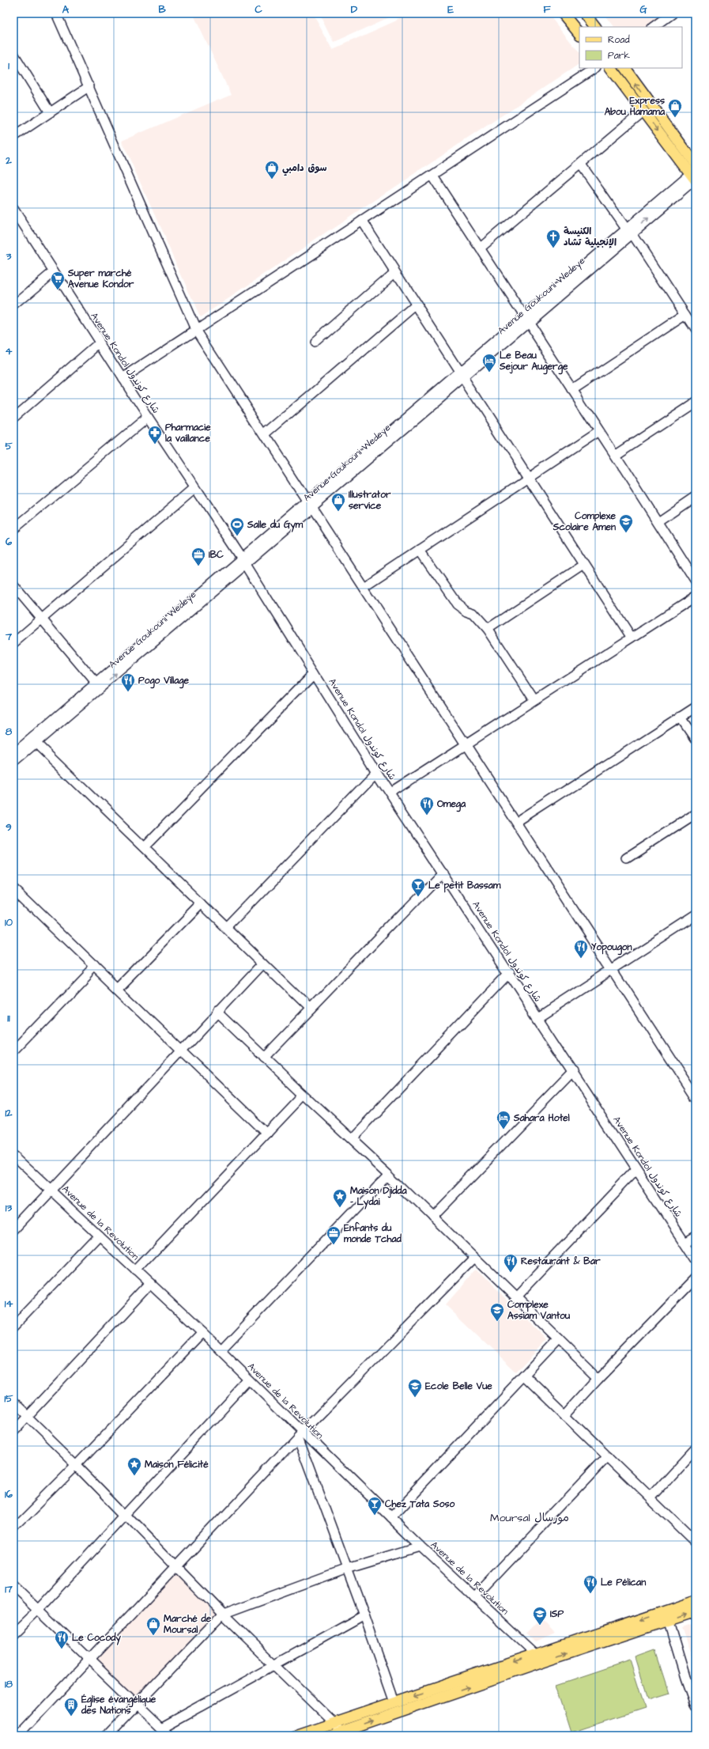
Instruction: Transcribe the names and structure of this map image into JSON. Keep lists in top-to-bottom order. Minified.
{"streets":{"street":["Avenue Goukouni Wedeye","Avenue Kondol شارع كوندول","Avenue de la Revolution"]},"crossings":[["Avenue Goukouni Wedeye","Avenue Kondol شارع كوندول"]],"districts":["Moursal مورسال"],"places":{"shop":["Express Abou Hamama","سوق دامبي","Illustrator service","Marché de Moursal"],"church":["الكنيسة الإنجيلية تشاد"],"supermarket":["Super marché Avenue Kondor"],"hotel":["Le Beau Sejour Augerge","Sahara Hotel"],"pharmacy":["Pharmacie la vaillance"],"school or university":["Complexe Scolaire Amen","Complexe Assiam Vantou","Ecole Belle Vue","ISP"],"sports":["Salle du Gym"],"office":["IBC","Enfants du monde Tchad"],"restaurant":["Pogo Village","Omega","Yopougon","Restaurant & Bar","Le Pélican","Le Cocody"],"bar":["Le petit Bassam","Chez Tata Soso"],"place":["Maison Djidda - Lydai","Maison Félicité"],"building":["Église évangélique des Nations"]},"legend":["Road","Park"],"grid":{"columns":["A","B","C","D","E","F","G"],"rows":["1","2","3","4","5","6","7","8","9","10","11","12","13","14","15","16","17","18"]}}
